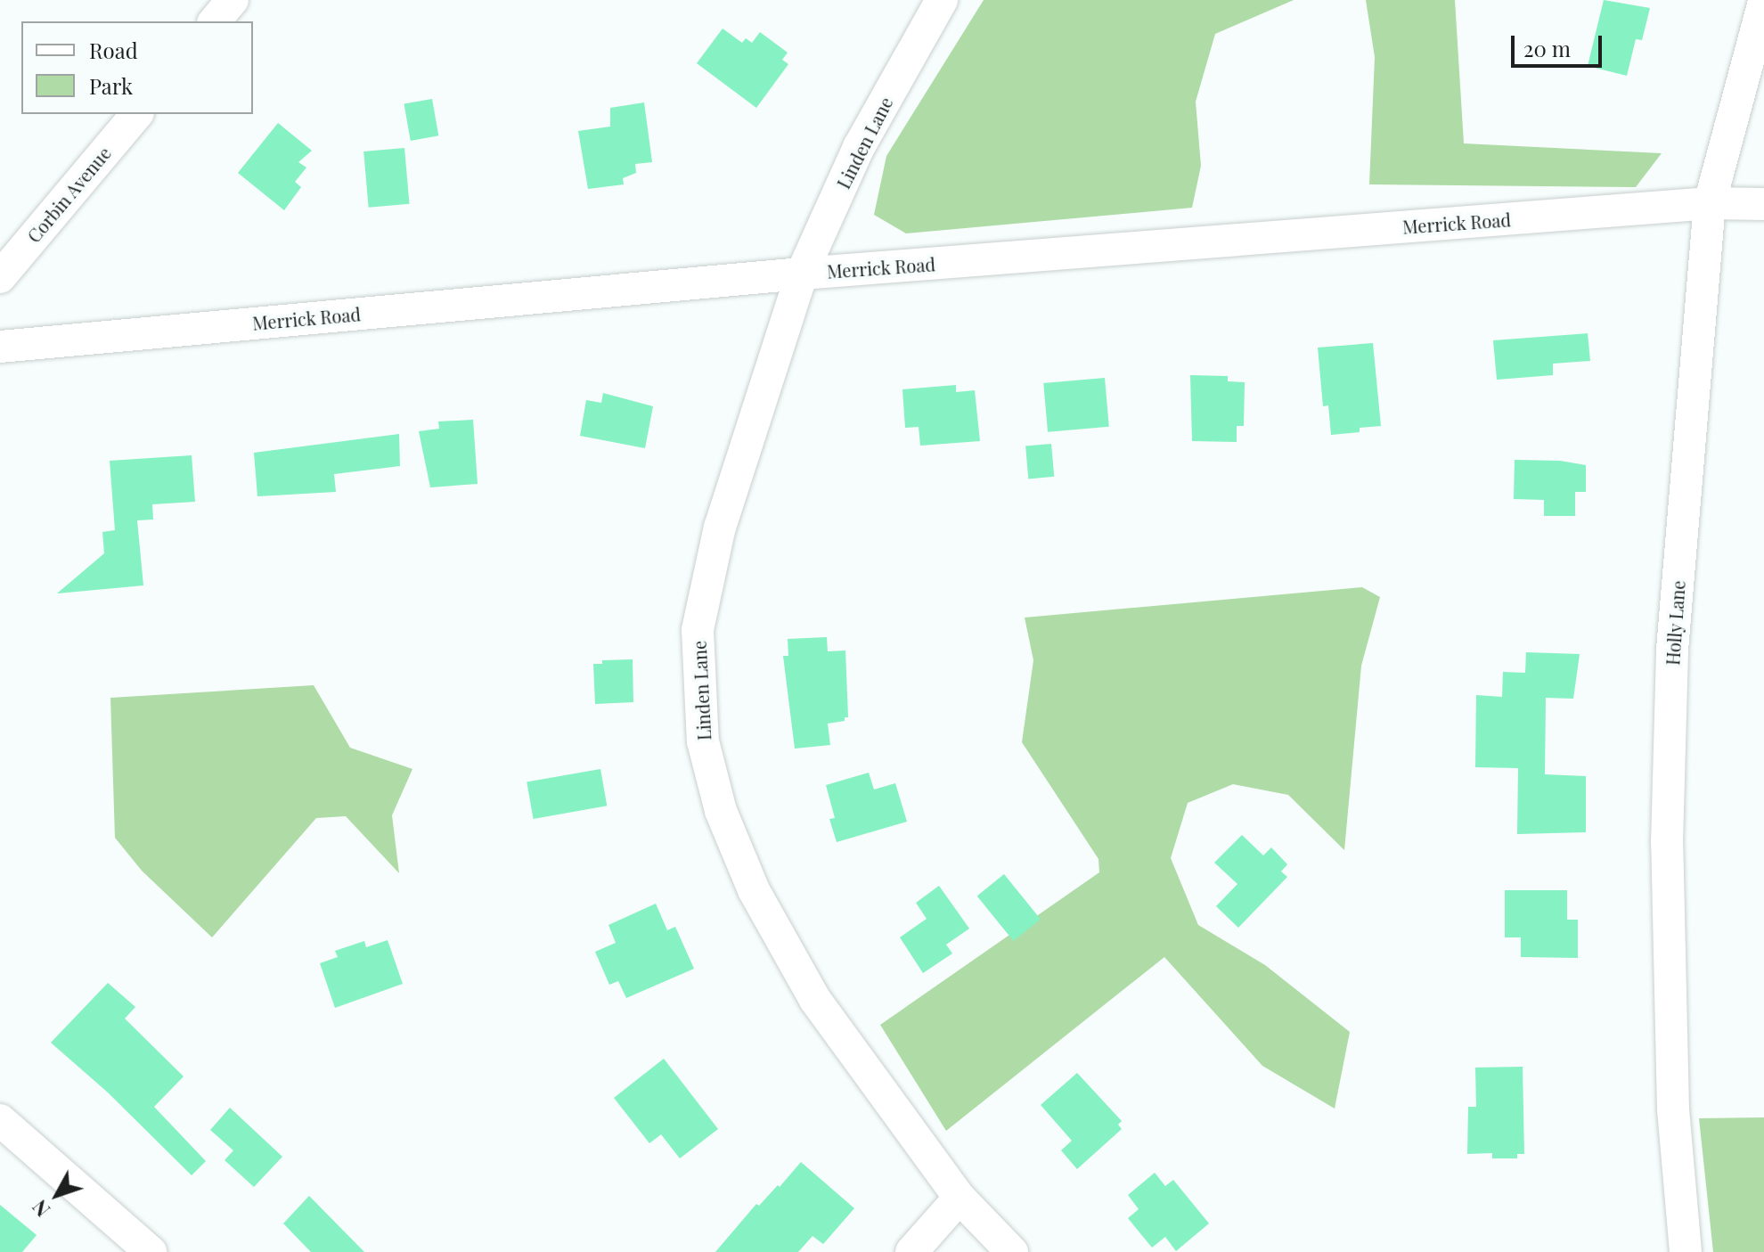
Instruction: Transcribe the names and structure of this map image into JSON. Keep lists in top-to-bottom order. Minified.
{"streets":{"street":["Linden Lane","Corbin Avenue","Merrick Road","Holly Lane"]},"crossings":[["Linden Lane","Merrick Road"],["Merrick Road","Holly Lane"]],"legend":["Road","Park"],"scale_bar":"20 m","north":"bottom left"}
